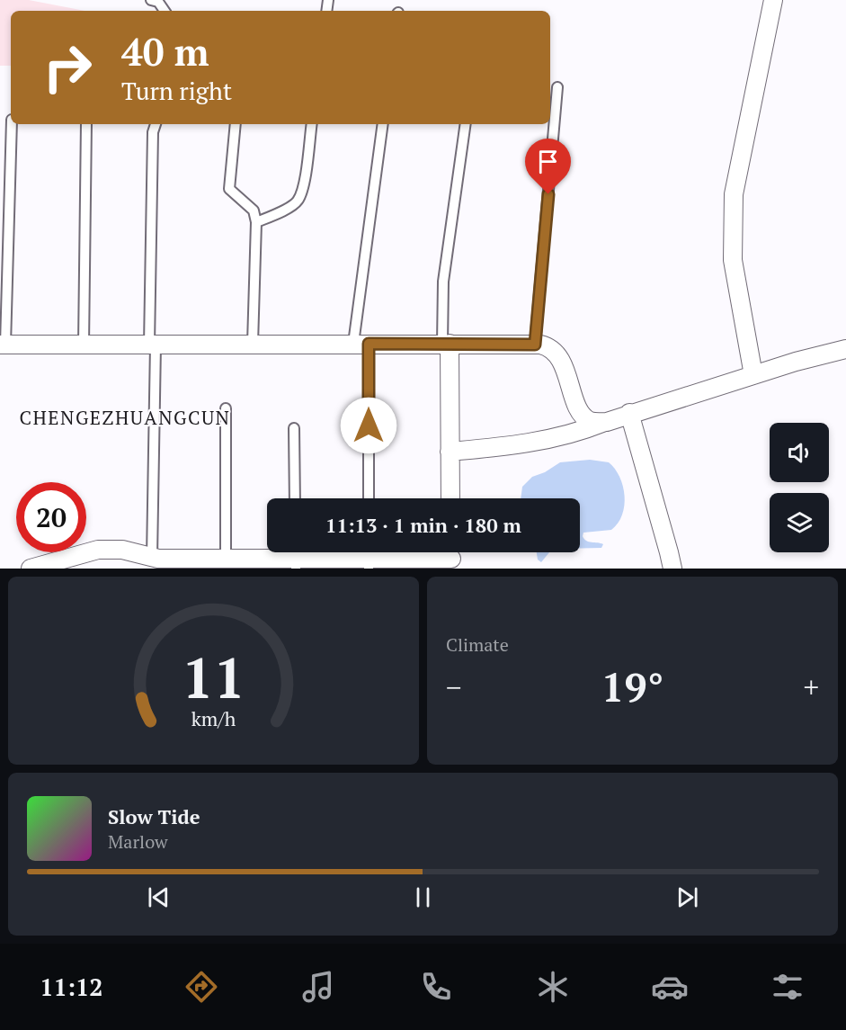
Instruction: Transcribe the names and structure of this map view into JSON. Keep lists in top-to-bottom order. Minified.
{"districts":["CHENGEZHUANGCUN"],"page":{"turn":["40 m","Turn right"],"limit":"20","trip":"11:13 · 1 min · 180 m","tile":"Climate","heat":["−","19°","+"],"song":["Slow Tide","Marlow"],"tabs":"11:12","gauge":["11","km/h"]}}
